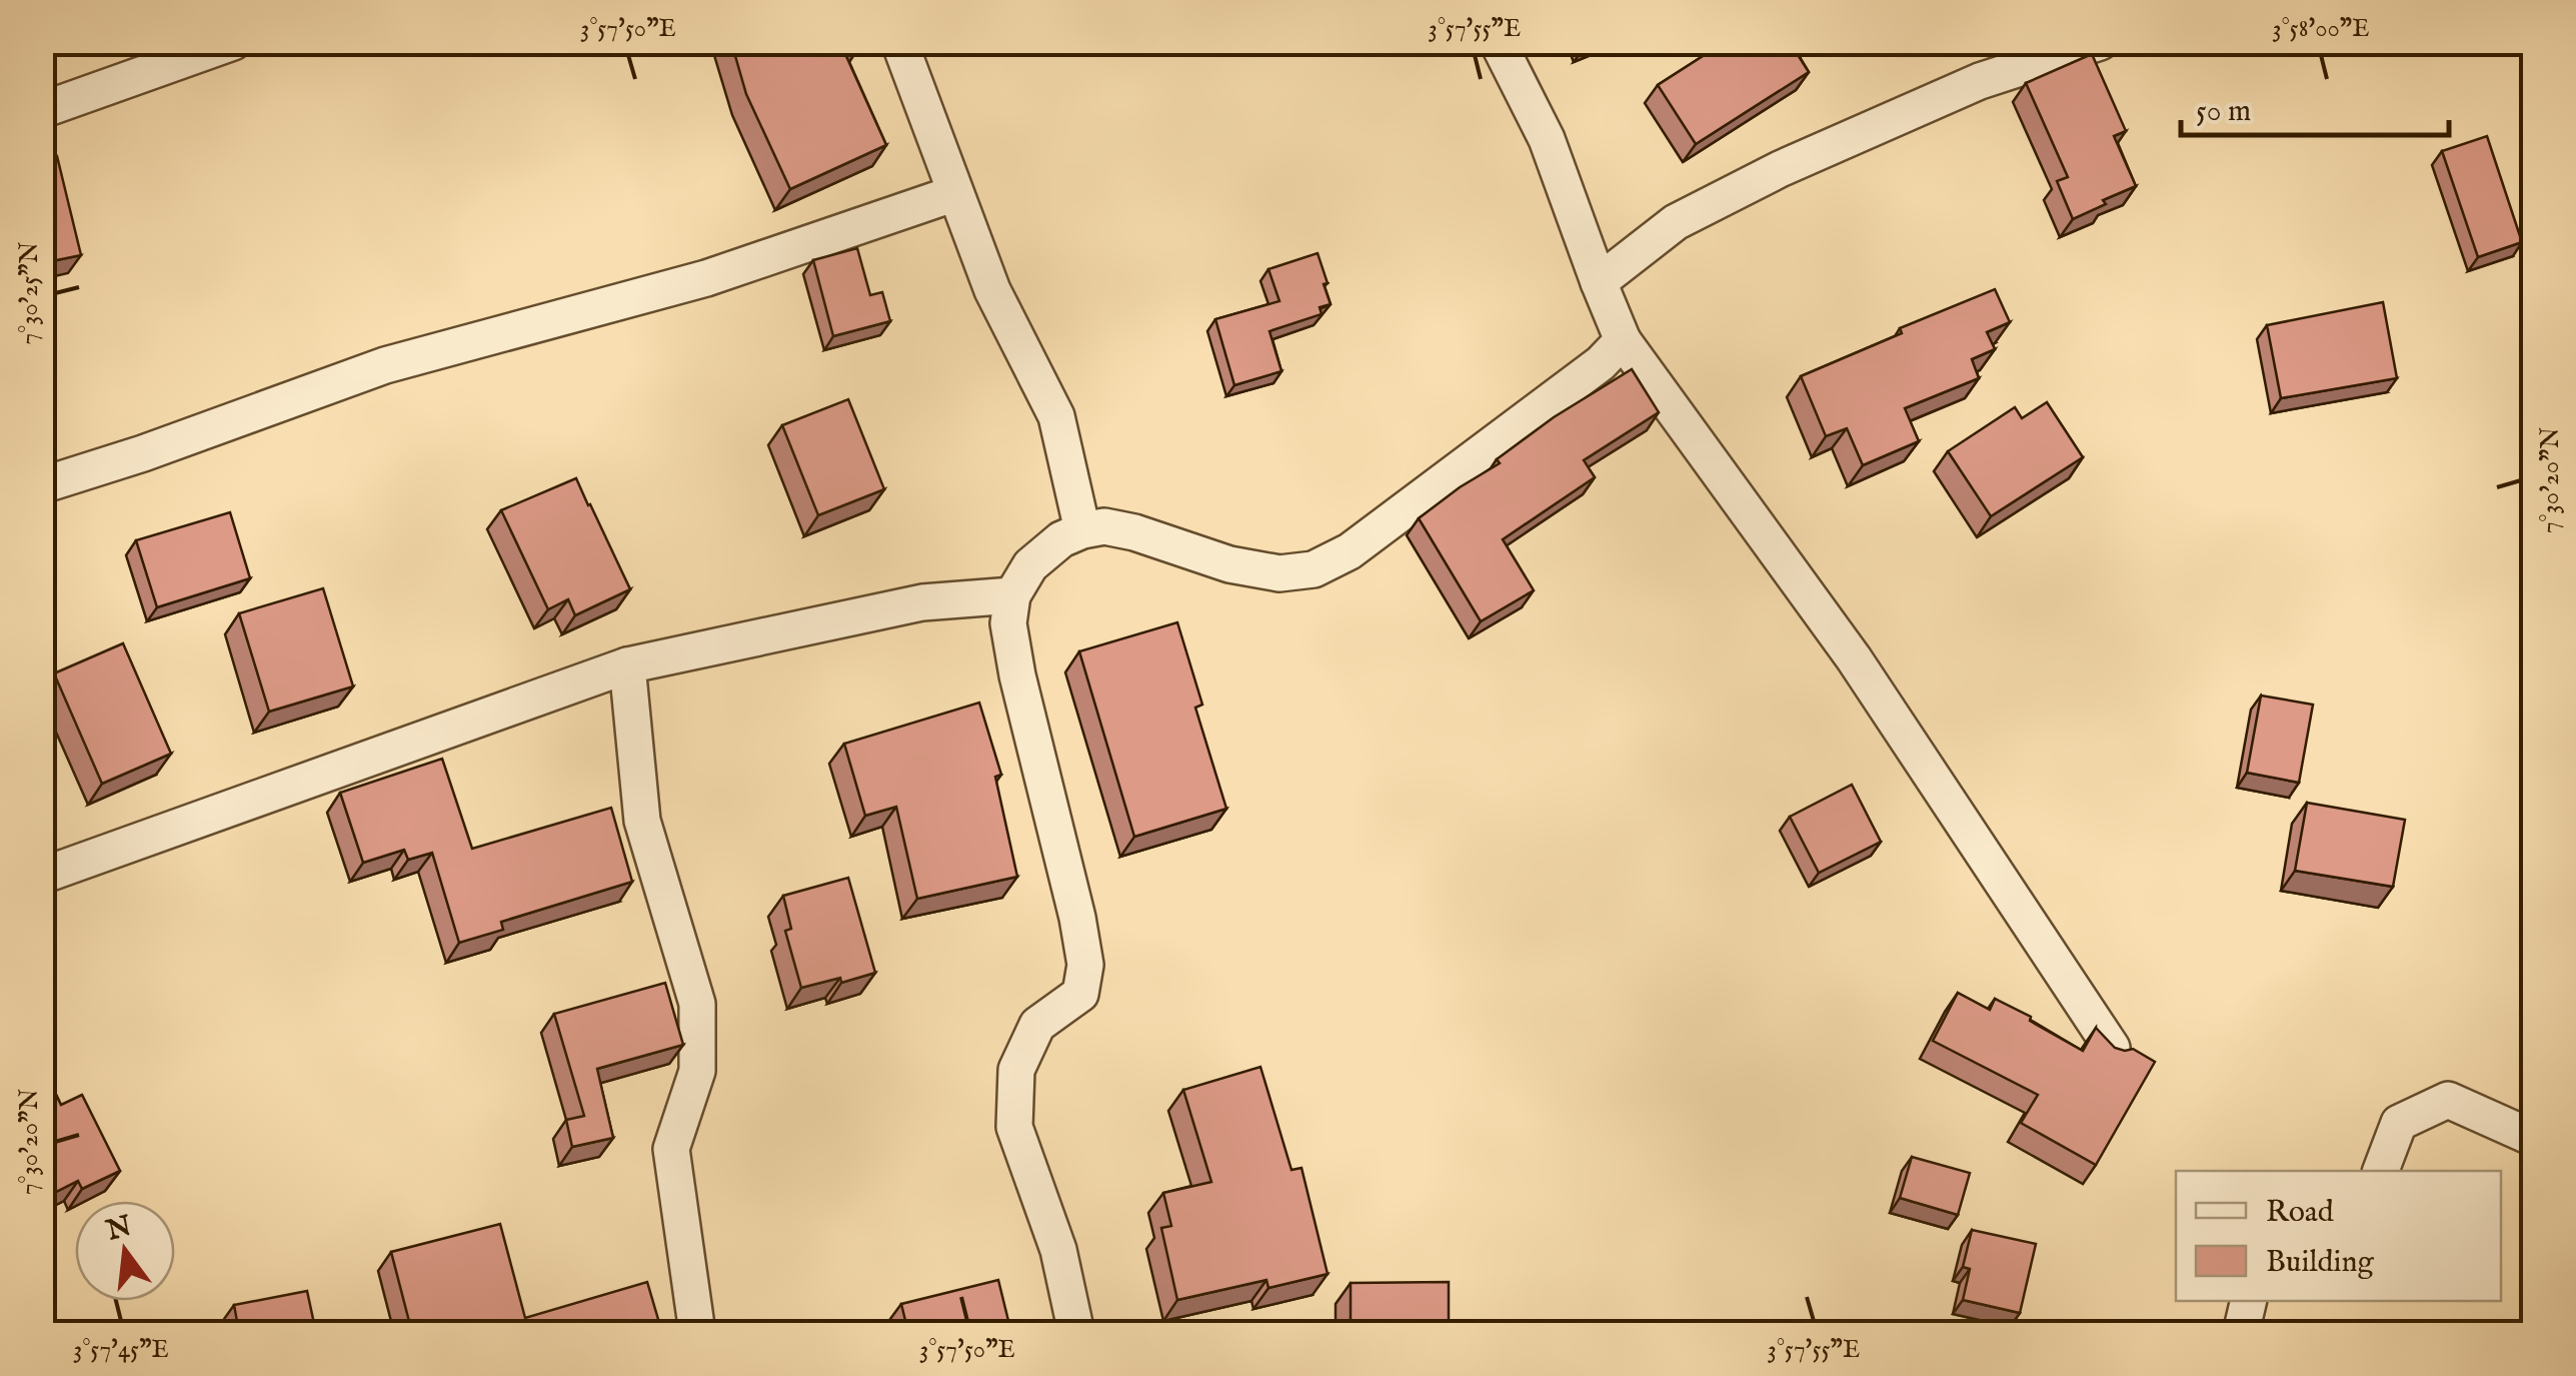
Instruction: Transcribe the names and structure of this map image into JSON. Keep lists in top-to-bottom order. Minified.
{"legend":["Road","Building"],"scale_bar":"50 m","north":"top","coordinates":["3°57'50\"E","3°57'55\"E","3°58'00\"E","7°30'25\"N","7°30'20\"N","3°57'45\"E"]}
